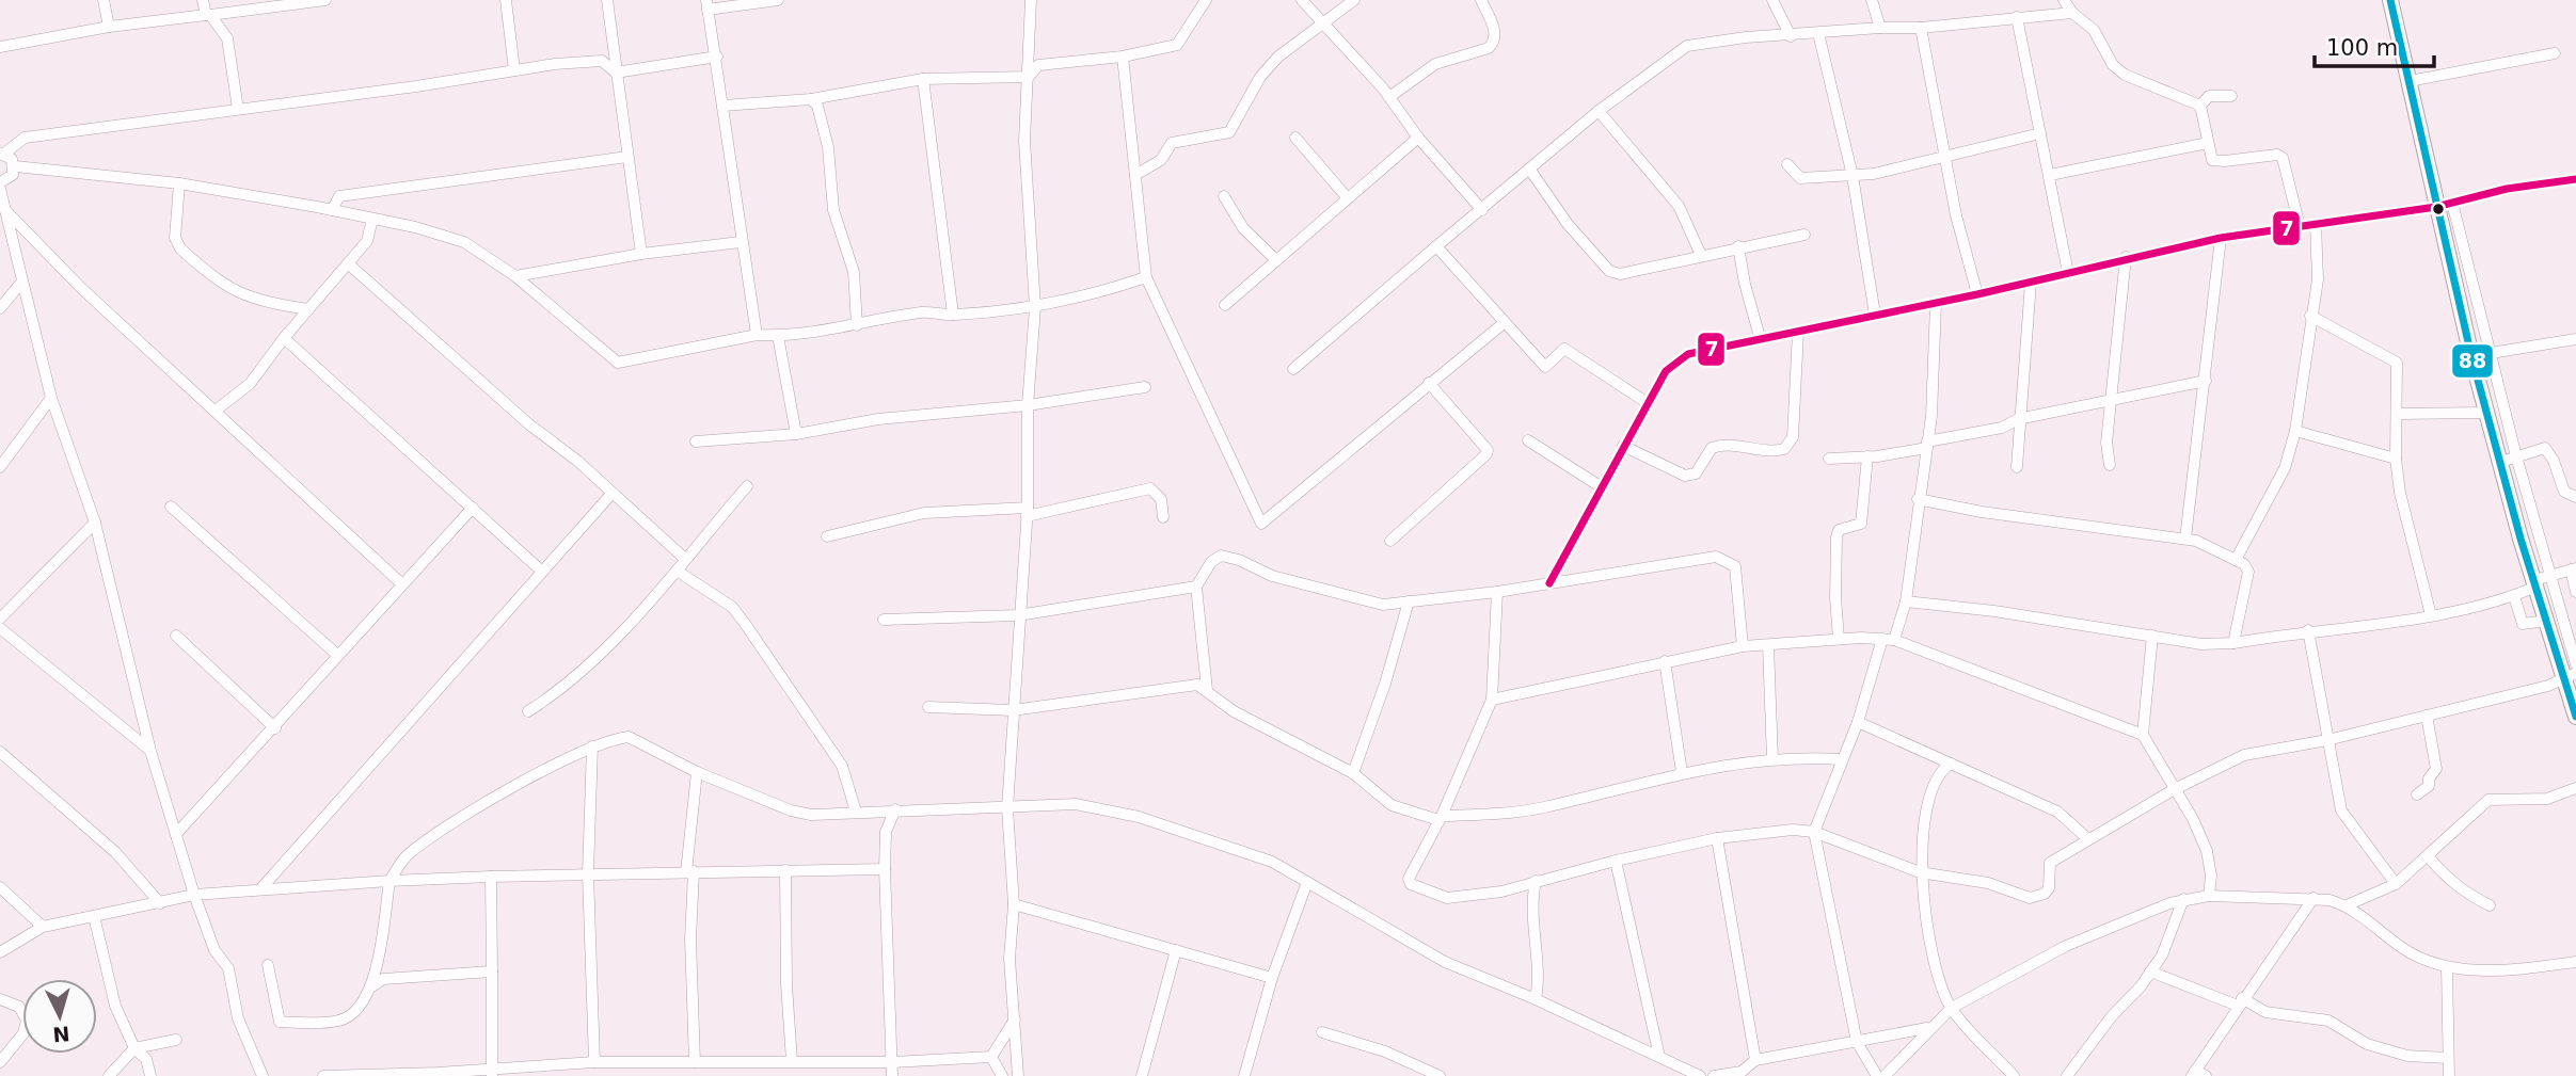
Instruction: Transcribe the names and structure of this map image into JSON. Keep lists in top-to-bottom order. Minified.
{"lines":["transit line 88","transit line 7"],"scale_bar":"100 m","north":"bottom"}
